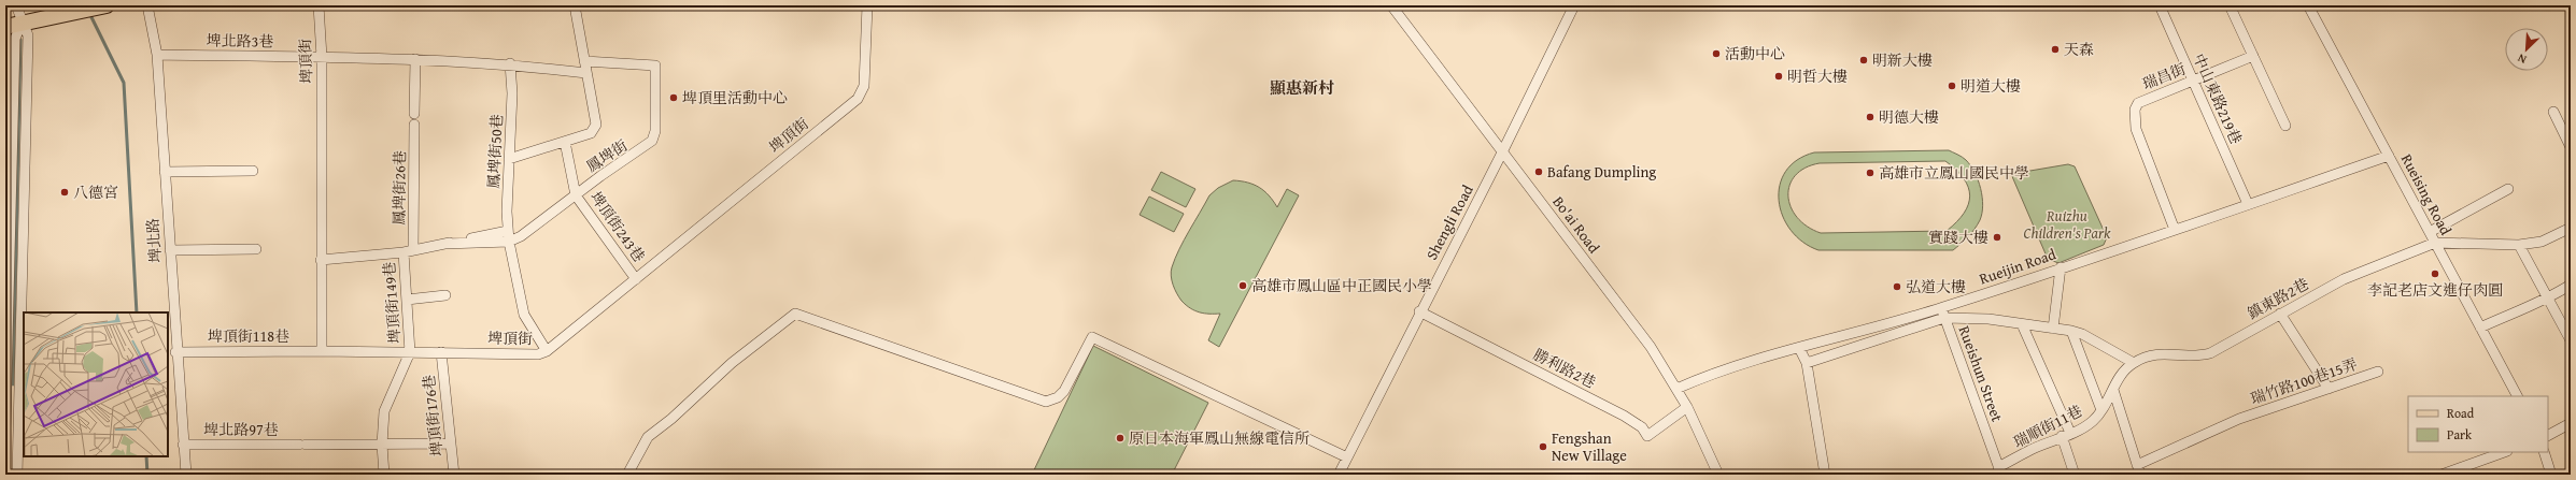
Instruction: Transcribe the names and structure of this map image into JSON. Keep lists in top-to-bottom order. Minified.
{"streets":{"street":["埤北路3巷","埤頂街","瑞昌街","中山東路219巷","鳳埤街50巷","鳳埤街","鳳埤街26巷","Rueising Road","Shengli Road","Bo'ai Road","埤頂街243巷","埤北路","Rueijin Road","鎮東路2巷","埤頂街149巷","埤頂街118巷","勝利路2巷","Rueishun Street","瑞竹路100巷15弄","埤頂街176巷","瑞順街11巷","埤北路97巷"]},"crossings":[["埤北路3巷","埤頂街"],["埤北路3巷","埤北路"],["埤頂街","鳳埤街50巷"],["埤頂街","鳳埤街"],["埤頂街","埤頂街243巷"],["埤頂街","埤頂街149巷"],["埤頂街","埤頂街118巷"],["埤頂街","埤頂街176巷"],["瑞昌街","中山東路219巷"],["瑞昌街","Rueijin Road"],["中山東路219巷","Rueijin Road"],["鳳埤街50巷","鳳埤街"],["鳳埤街","鳳埤街26巷"],["鳳埤街","埤頂街243巷"],["鳳埤街","埤頂街149巷"],["鳳埤街26巷","埤頂街149巷"],["Rueising Road","Rueijin Road"],["Rueising Road","鎮東路2巷"],["Shengli Road","Bo'ai Road"],["Shengli Road","勝利路2巷"],["Bo'ai Road","Rueijin Road"],["Bo'ai Road","勝利路2巷"],["埤北路","埤頂街118巷"],["埤北路","埤北路97巷"],["Rueijin Road","Rueishun Street"],["鎮東路2巷","瑞順街11巷"],["Rueishun Street","瑞順街11巷"],["埤頂街176巷","埤北路97巷"]],"districts":["顯惠新村"],"parks":["Ruizhu Children's Park"],"places":["天森","活動中心","明新大樓","明哲大樓","明道大樓","埤頂里活動中心","明德大樓","Bafang Dumpling","高雄市立鳳山國民中學","八德宮","實踐大樓","李記老店文進仔肉圓","高雄市鳳山區中正國民小學","弘道大樓","原日本海軍鳳山無線電信所","Fengshan New Village"],"legend":["Road","Park"],"north":"bottom left"}
